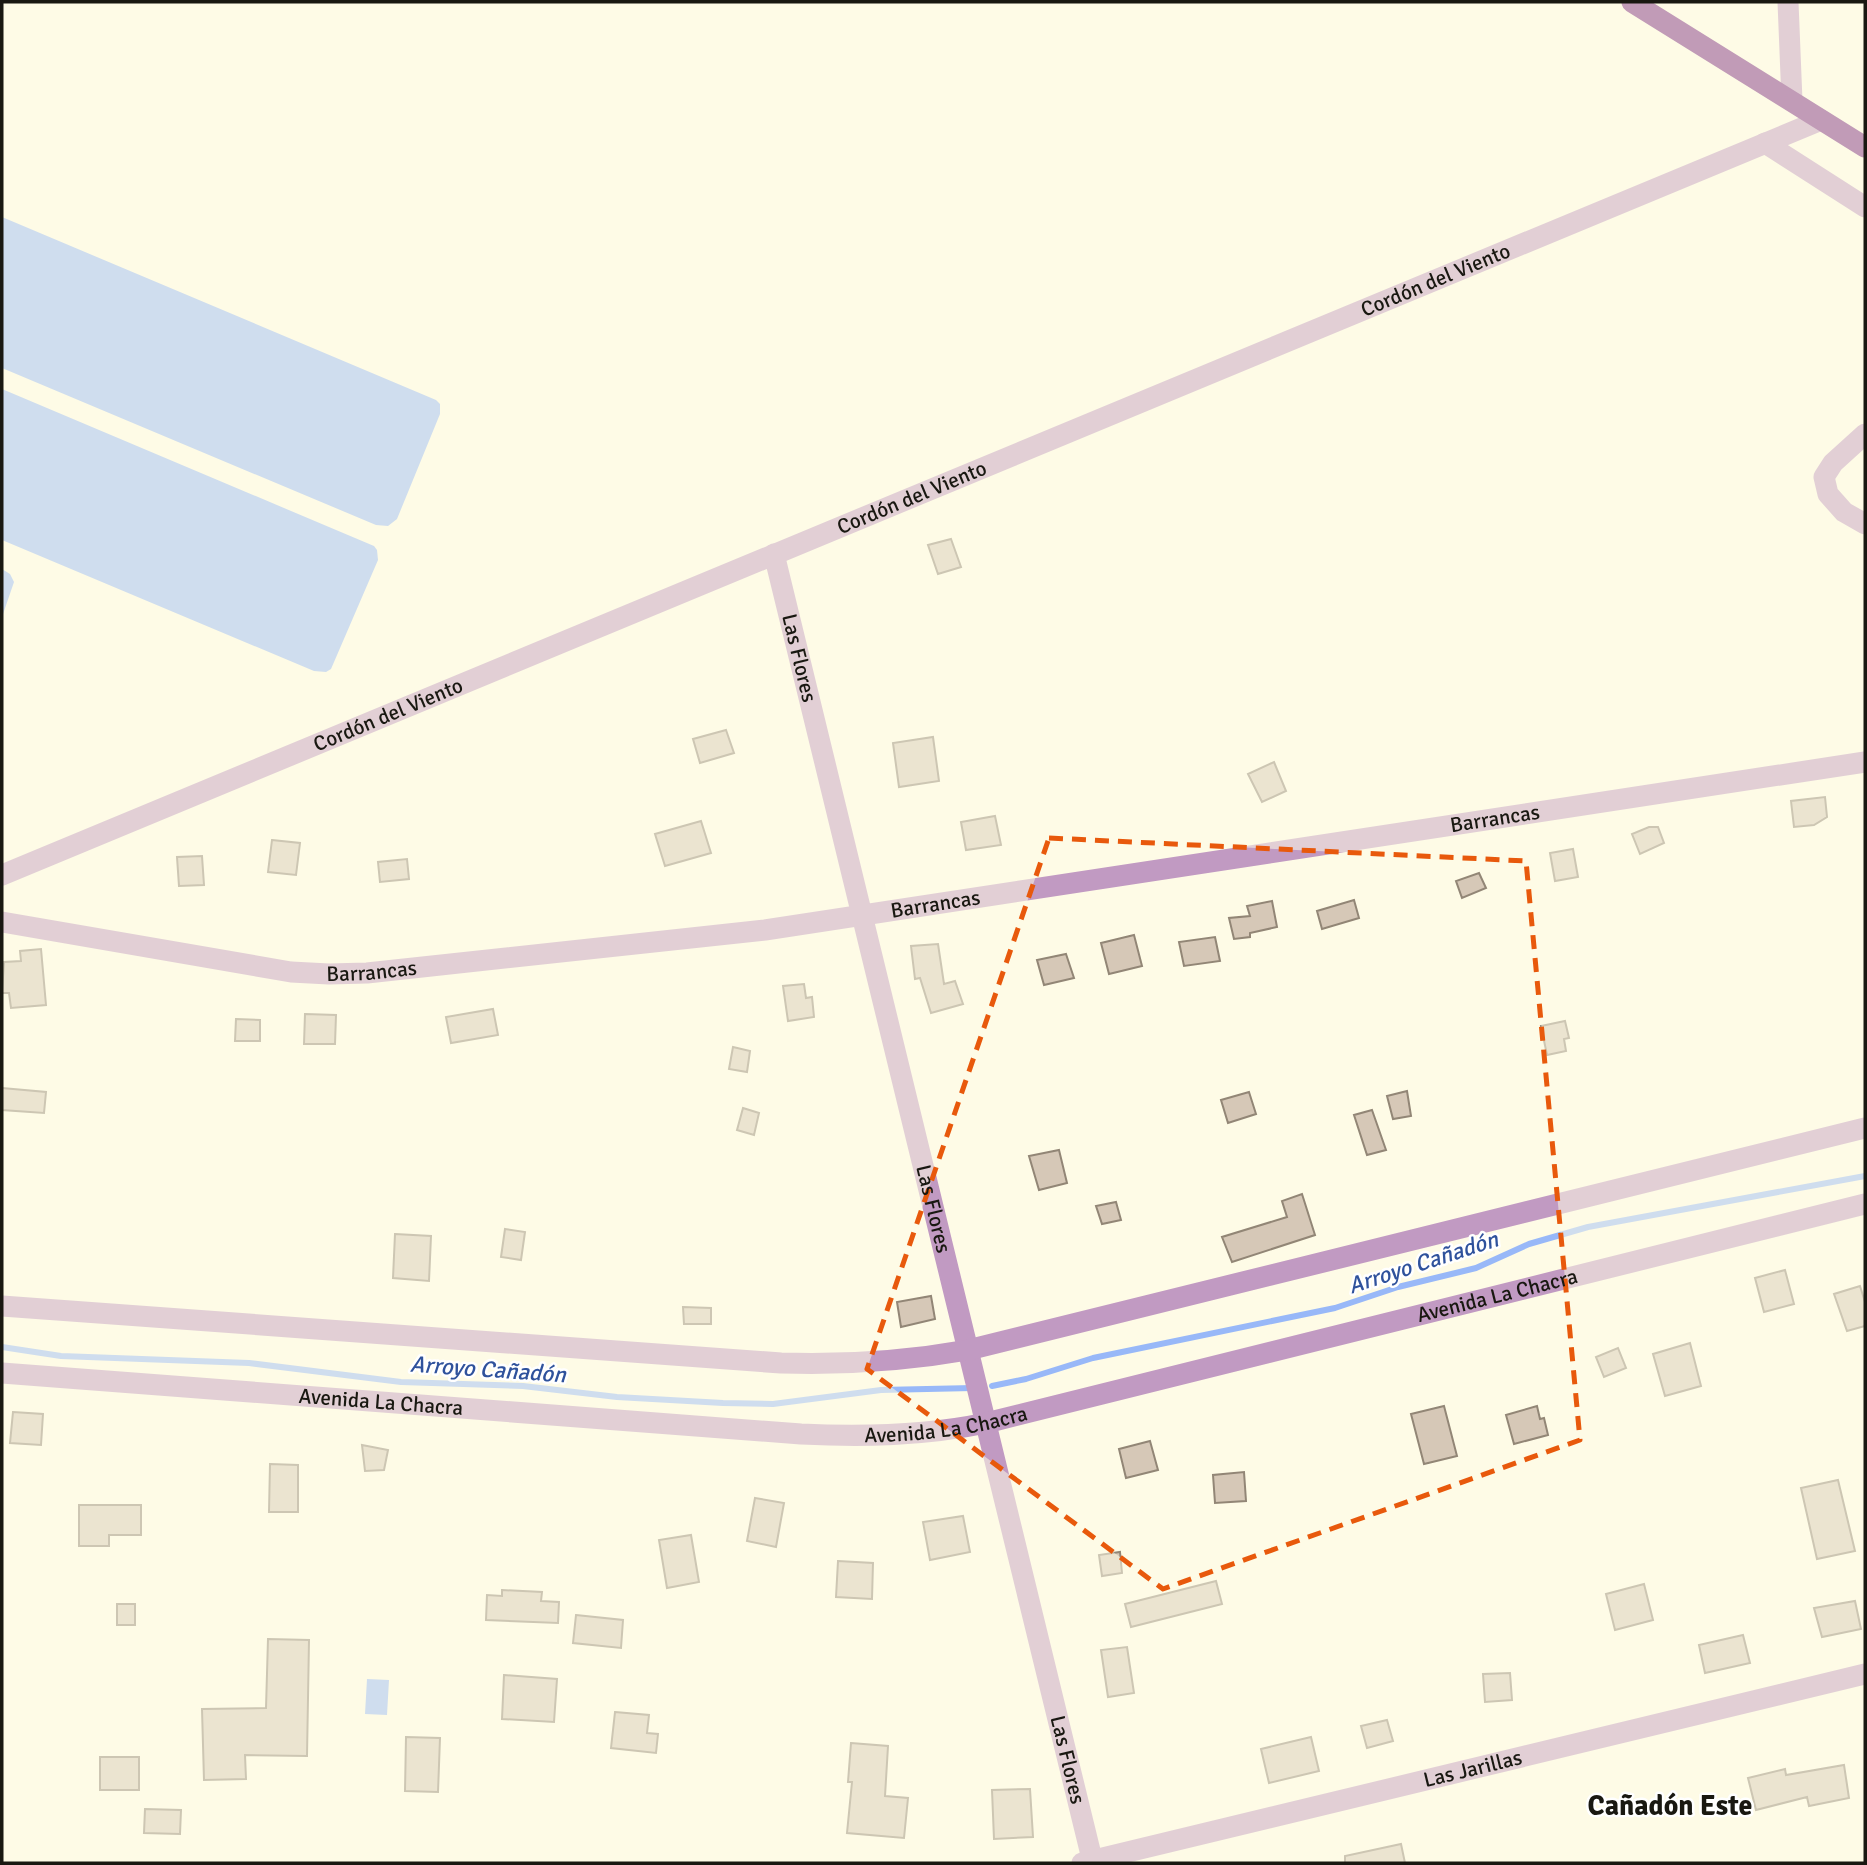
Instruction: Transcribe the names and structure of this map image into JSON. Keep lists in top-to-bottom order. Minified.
{"streets":{"street":["Cordón del Viento","Las Flores","Barrancas","Avenida La Chacra","Las Jarillas"]},"crossings":[["Cordón del Viento","Las Flores"],["Las Flores","Barrancas"],["Las Flores","Avenida La Chacra"],["Las Flores","Las Jarillas"]],"districts":["Cañadón Este"],"water":["Arroyo Cañadón"]}
